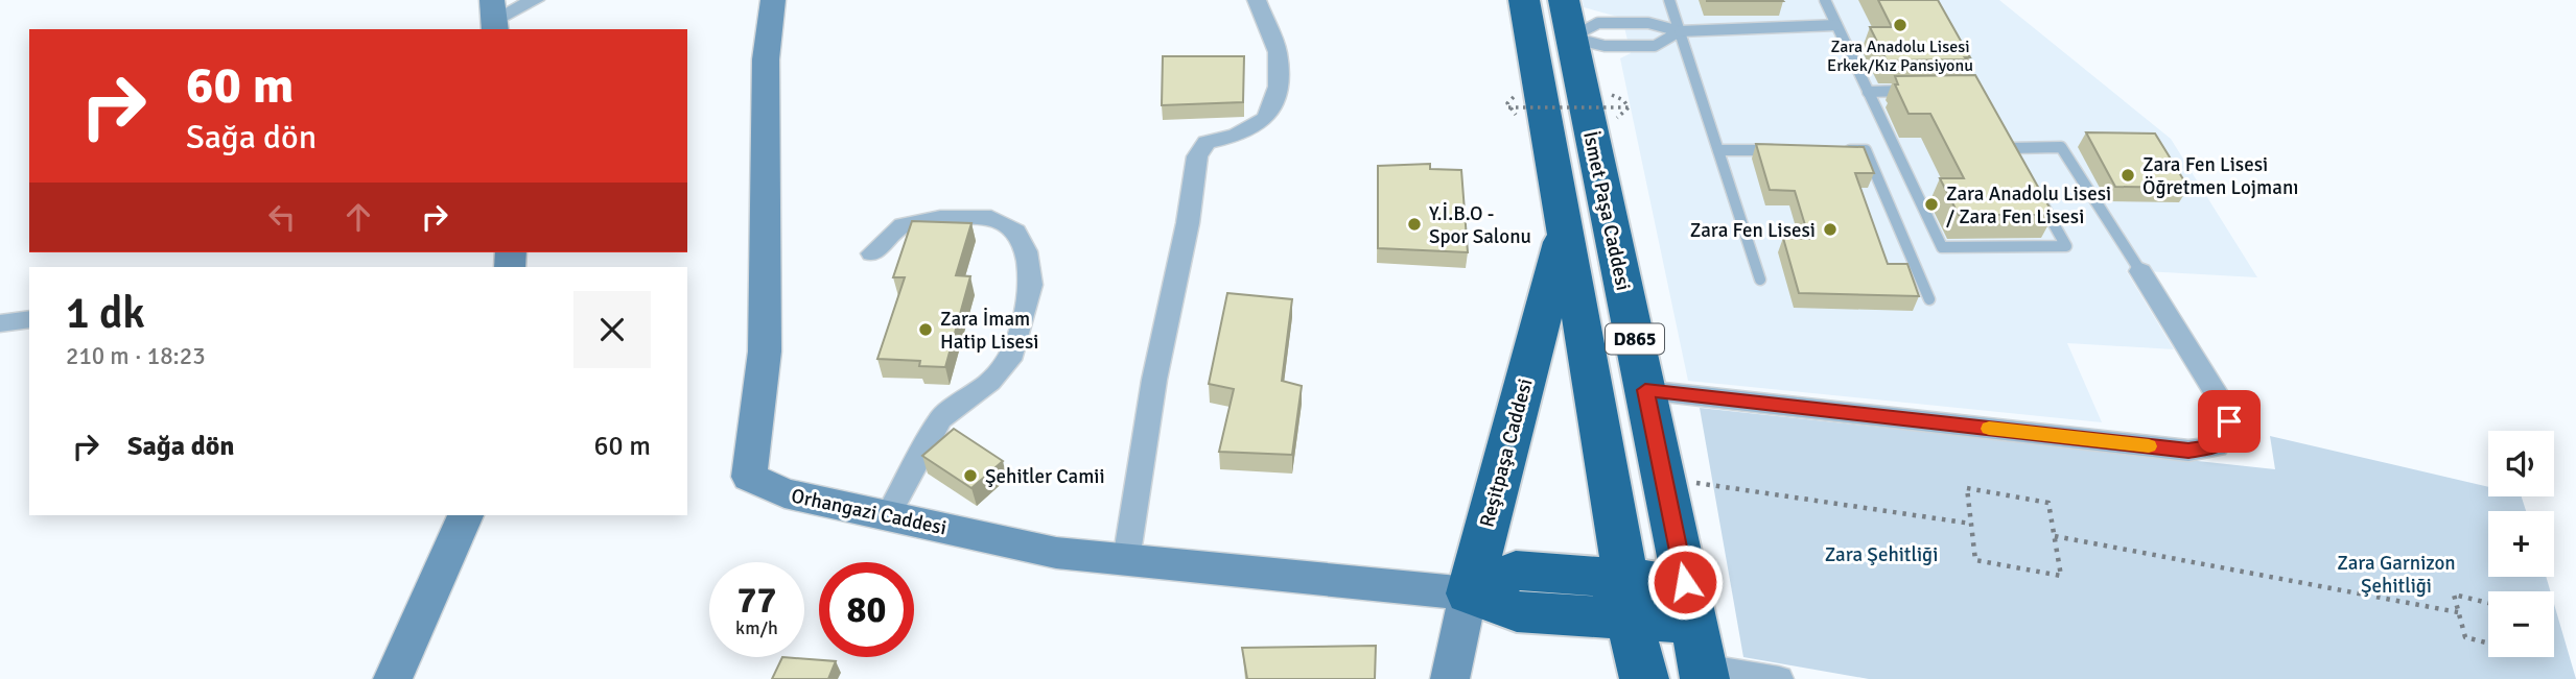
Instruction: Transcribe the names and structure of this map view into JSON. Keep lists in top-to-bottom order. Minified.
{"streets":{"highway":["İsmet Paşa Caddesi","D865","Reşitpaşa Caddesi","Orhangazi Caddesi"]},"crossings":[["İsmet Paşa Caddesi","Orhangazi Caddesi"],["D865","Reşitpaşa Caddesi"],["D865","Orhangazi Caddesi"],["Reşitpaşa Caddesi","Orhangazi Caddesi"]],"parks":["Zara Şehitliği","Zara Garnizon Şehitliği"],"places":["Zara Anadolu Lisesi Erkek/Kız Pansiyonu","Zara Fen Lisesi Öğretmen Lojmanı","Zara Anadolu Lisesi / Zara Fen Lisesi","Y.İ.B.O - Spor Salonu","Zara Fen Lisesi","Zara İmam Hatip Lisesi","Şehitler Camii"],"page":{"turn":["60 m","Sağa dön"],"heading":["1 dk","210 m · 18:23"],"list":[{"name":"Sağa dön","value":"60 m"}],"map_buttons":["+","−"],"speed":"77 km/h","limit":"80"}}
